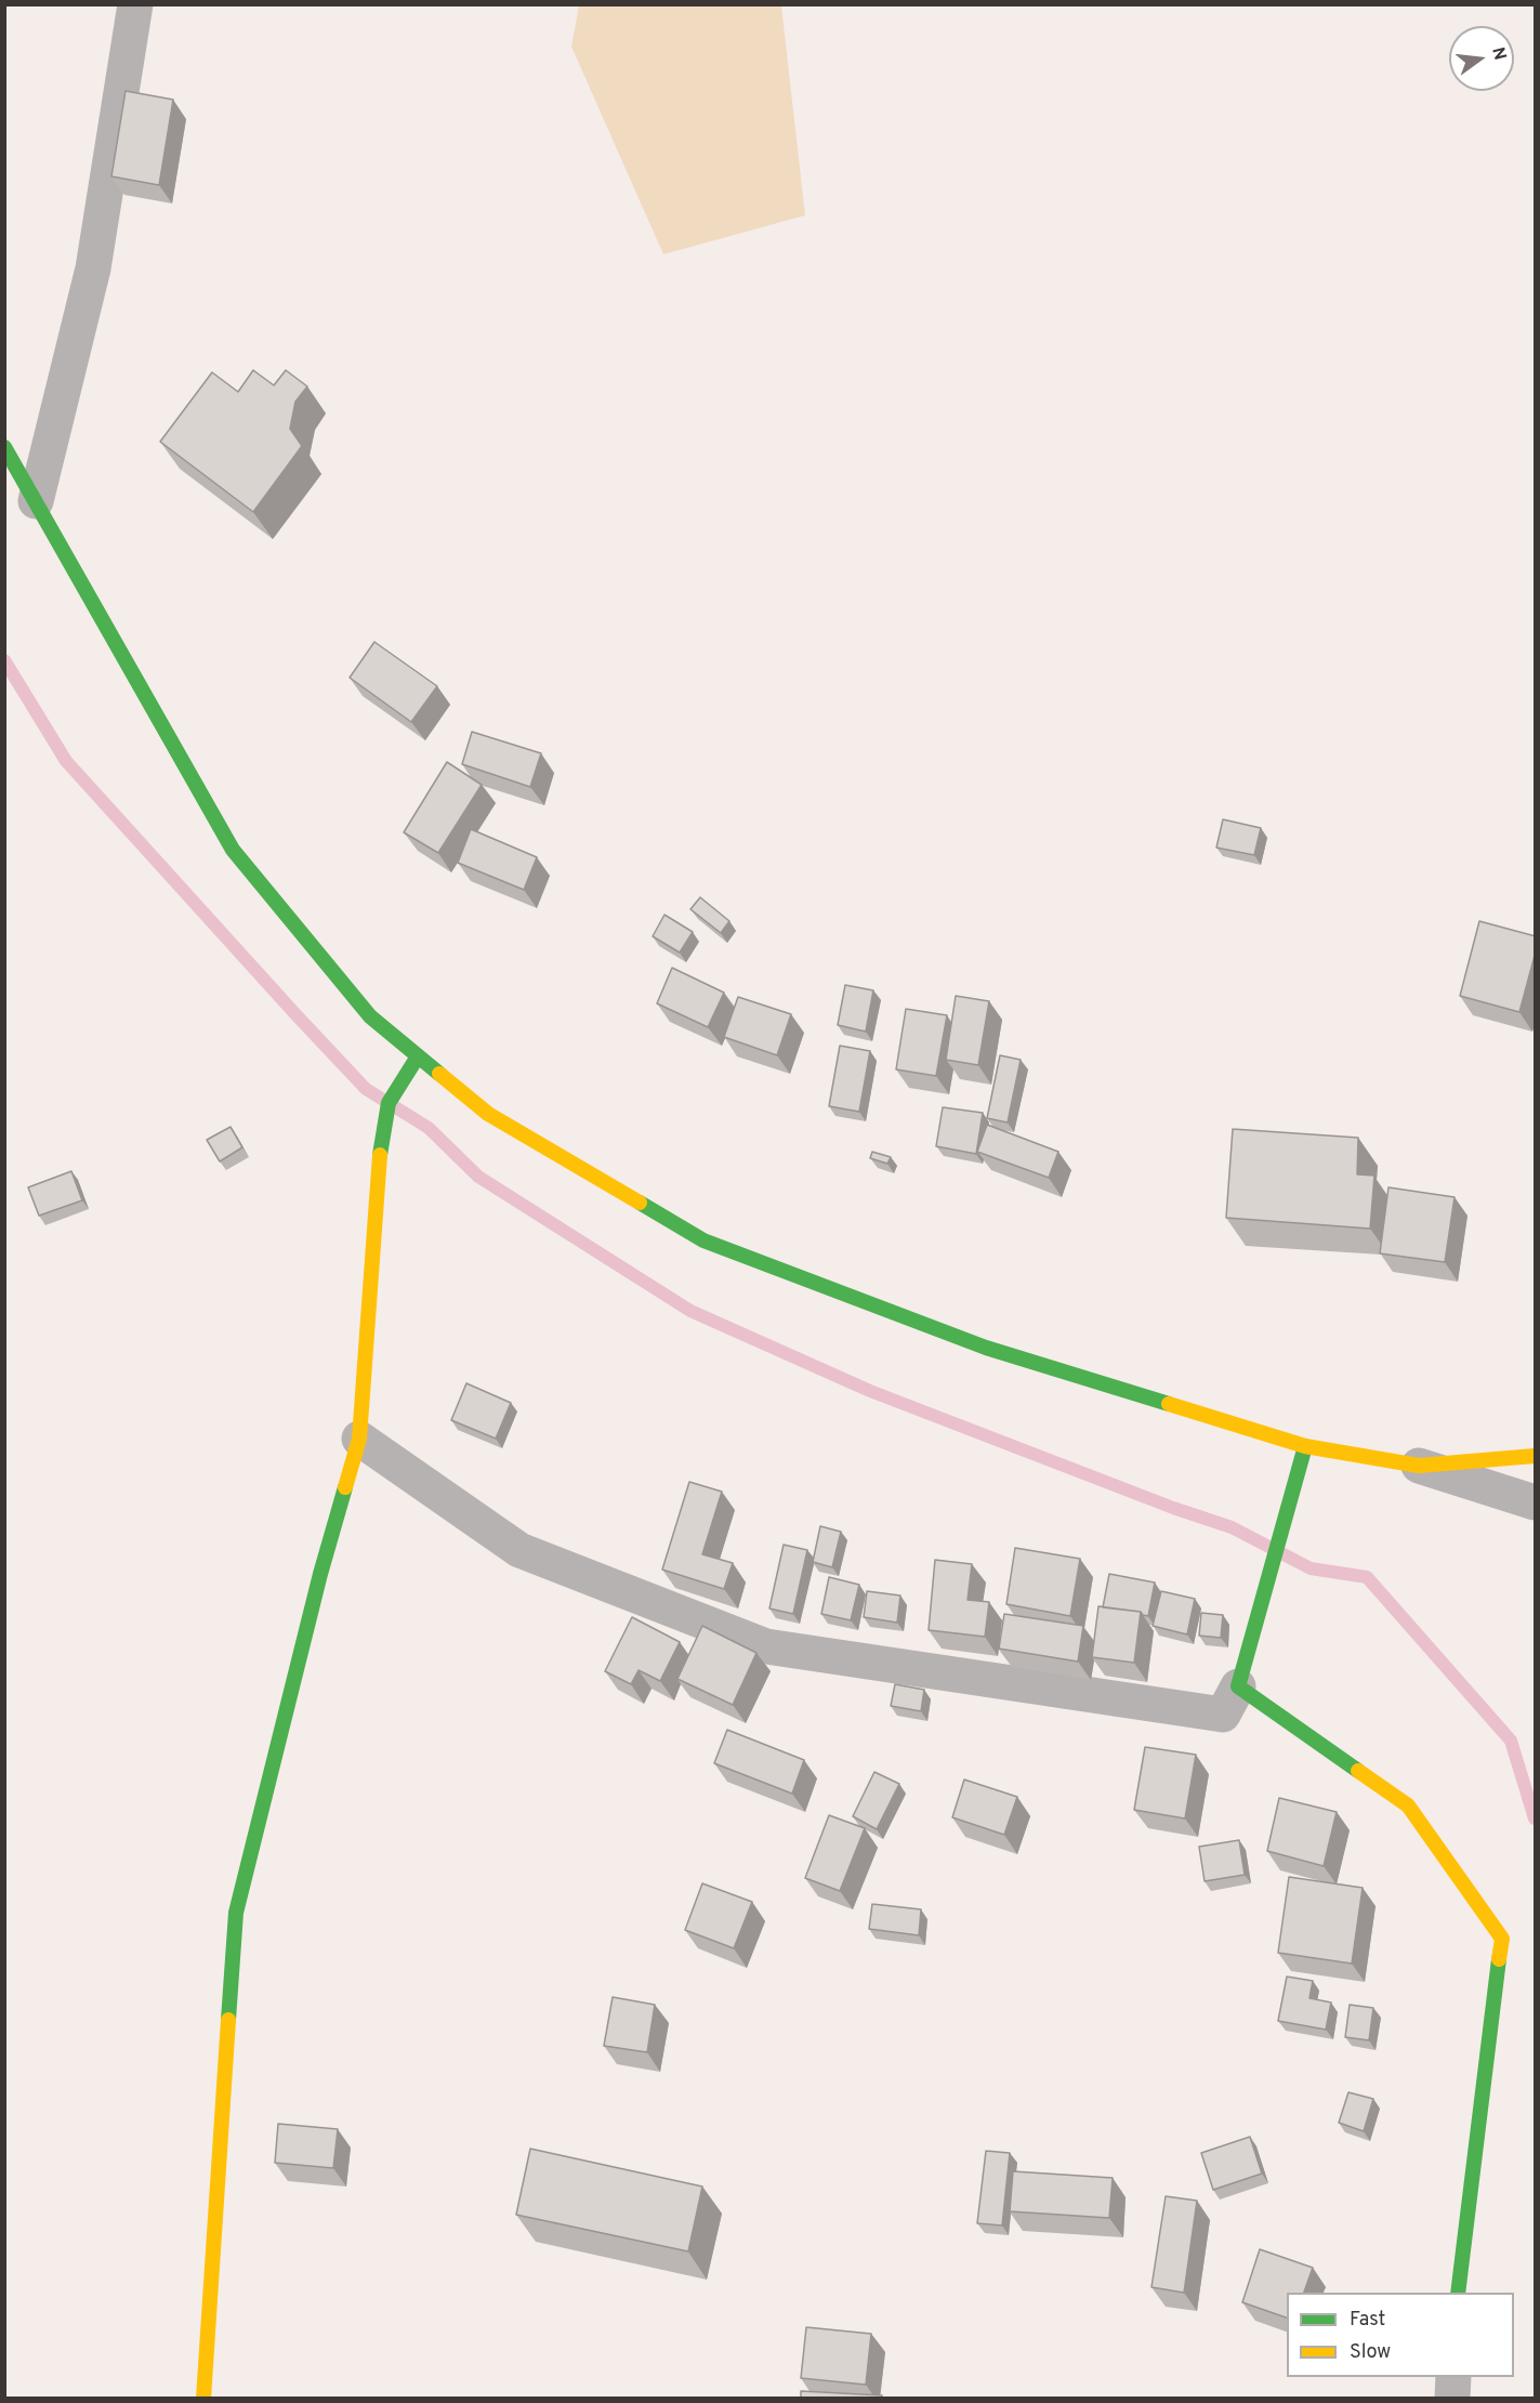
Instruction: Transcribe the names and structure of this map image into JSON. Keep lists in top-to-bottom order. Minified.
{"legend":["Fast","Slow"],"north":"right"}
